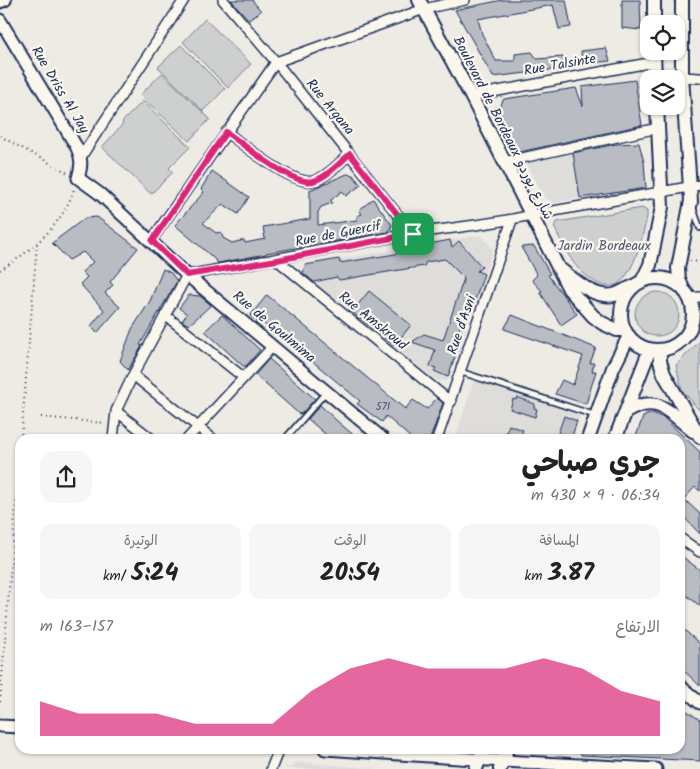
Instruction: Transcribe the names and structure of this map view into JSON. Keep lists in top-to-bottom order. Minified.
{"streets":{"main road":["Boulevard de Bordeaux شارع بوردو"],"street":["Rue Talsinte","Rue Driss Al Jay","Rue Argana","Rue de Guercif","Rue Amskroud","Rue d'Asni","Rue de Goulmima"]},"crossings":[["Rue Talsinte","Boulevard de Bordeaux شارع بوردو"],["Rue Driss Al Jay","Rue de Goulmima"],["Rue Argana","Rue de Guercif"],["Boulevard de Bordeaux شارع بوردو","Rue de Guercif"],["Rue de Guercif","Rue Amskroud"],["Rue de Guercif","Rue d'Asni"],["Rue de Guercif","Rue de Goulmima"],["Rue Amskroud","Rue d'Asni"]],"parks":["Jardin Bordeaux"],"house_numbers":["571"],"page":{"heading":["جري صباحي","06:34 · 9 × 430 m"],"stats":[["المسافة","3.87 km"],["الوقت","20:54"],["الوتيرة","5:24 /km"]],"chart":["الارتفاع","157–163 m"]}}
